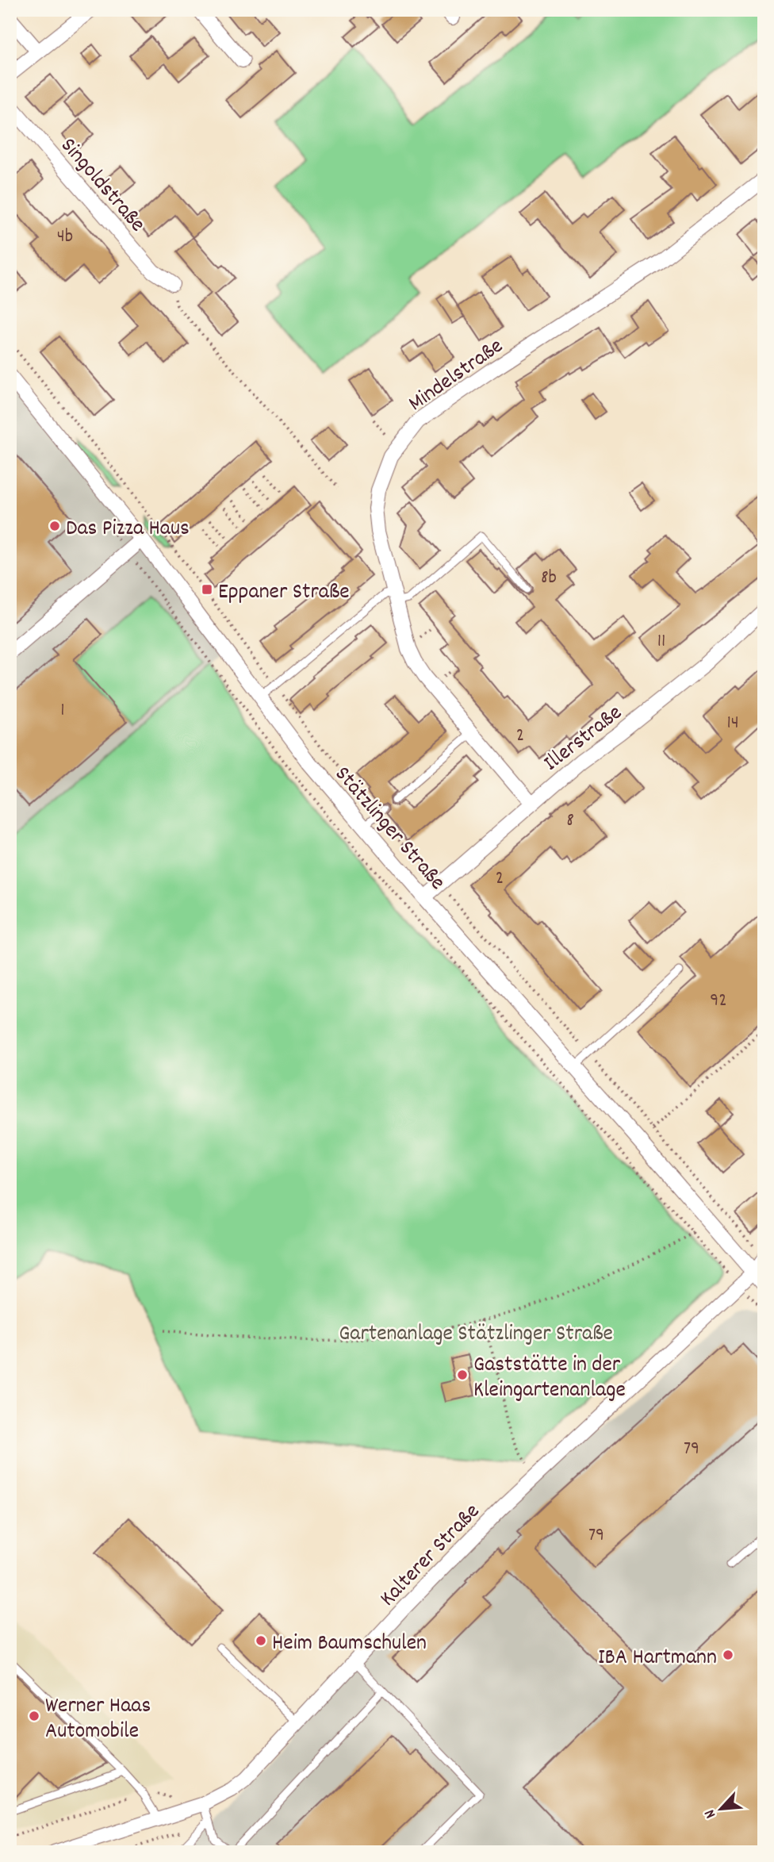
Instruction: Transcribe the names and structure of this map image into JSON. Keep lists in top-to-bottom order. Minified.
{"streets":{"street":["Singoldstraße","Mindelstraße","Illerstraße","Stätzlinger Straße","Kalterer Straße"]},"crossings":[["Mindelstraße","Illerstraße"],["Illerstraße","Stätzlinger Straße"],["Stätzlinger Straße","Kalterer Straße"]],"parks":["Gartenanlage Stätzlinger Straße"],"places":{"other":["Das Pizza Haus","Gaststätte in der Kleingartenanlage","Heim Baumschulen","IBA Hartmann","Werner Haas Automobile"],"transit":["Eppaner Straße"]},"house_numbers":["4b","8b","11","1","14","2","8","2","92","79","79"],"north":"bottom left"}
